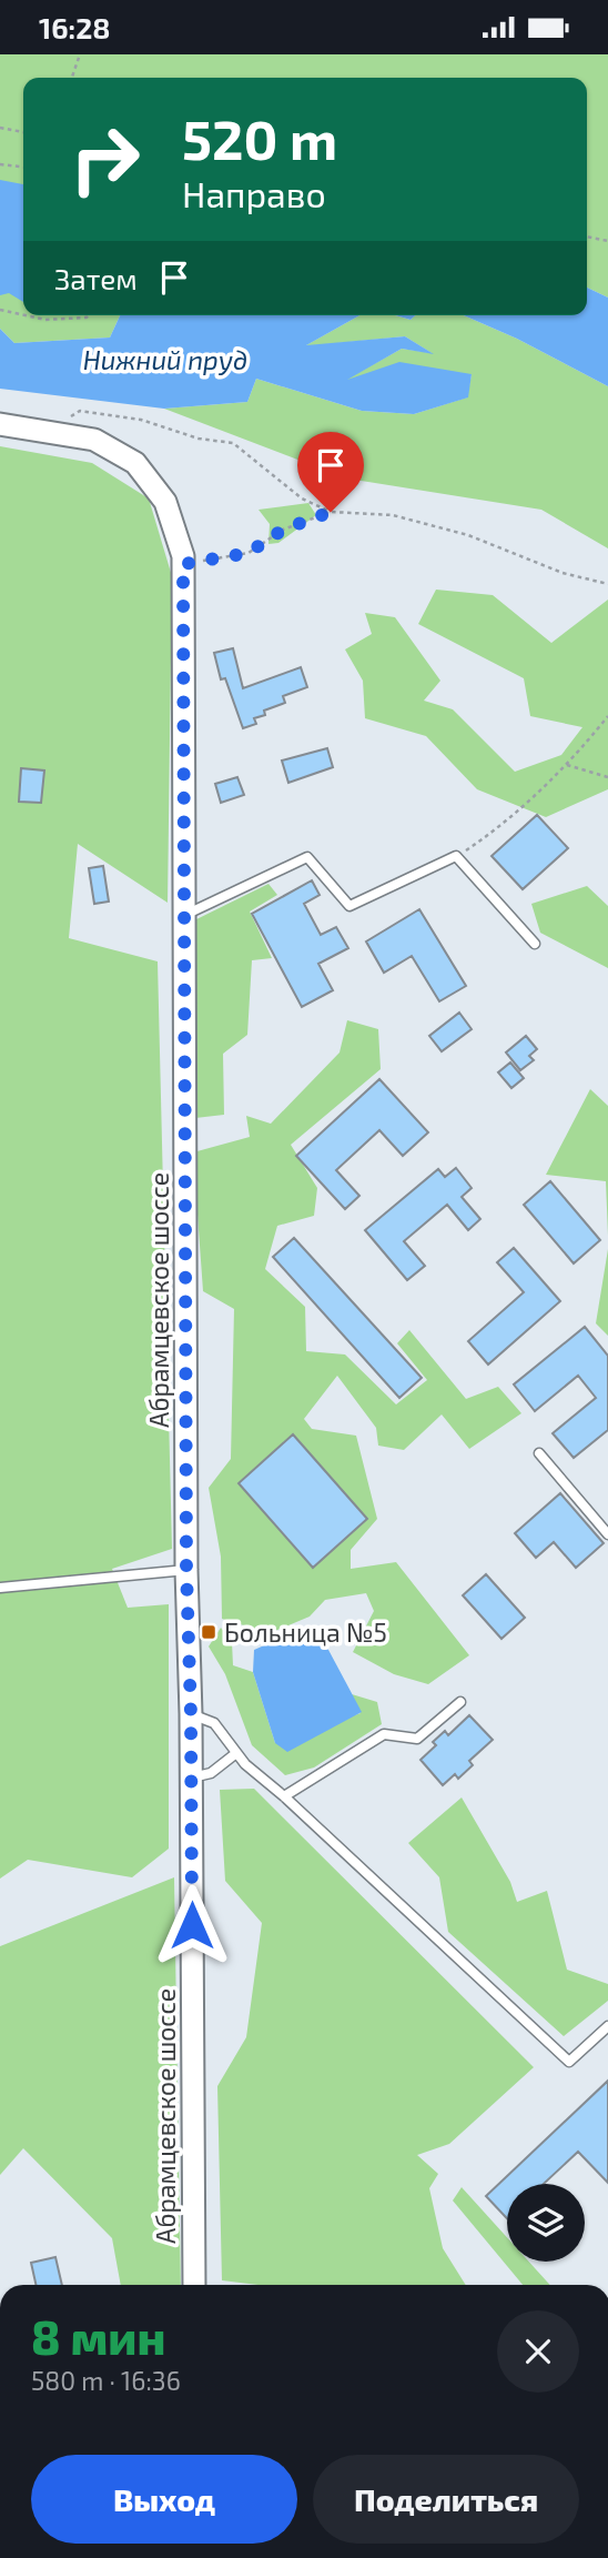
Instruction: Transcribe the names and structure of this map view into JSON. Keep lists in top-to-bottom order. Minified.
{"streets":{"street":["Абрамцевское шоссе"]},"water":["Нижний пруд"],"places":{"transit":["Больница №5"]},"page":{"status":"16:28","turn":["520 m","Направо"],"then":"Затем","heading":["8 мин","580 m · 16:36"],"buttons":["Выход","Поделиться"]}}
